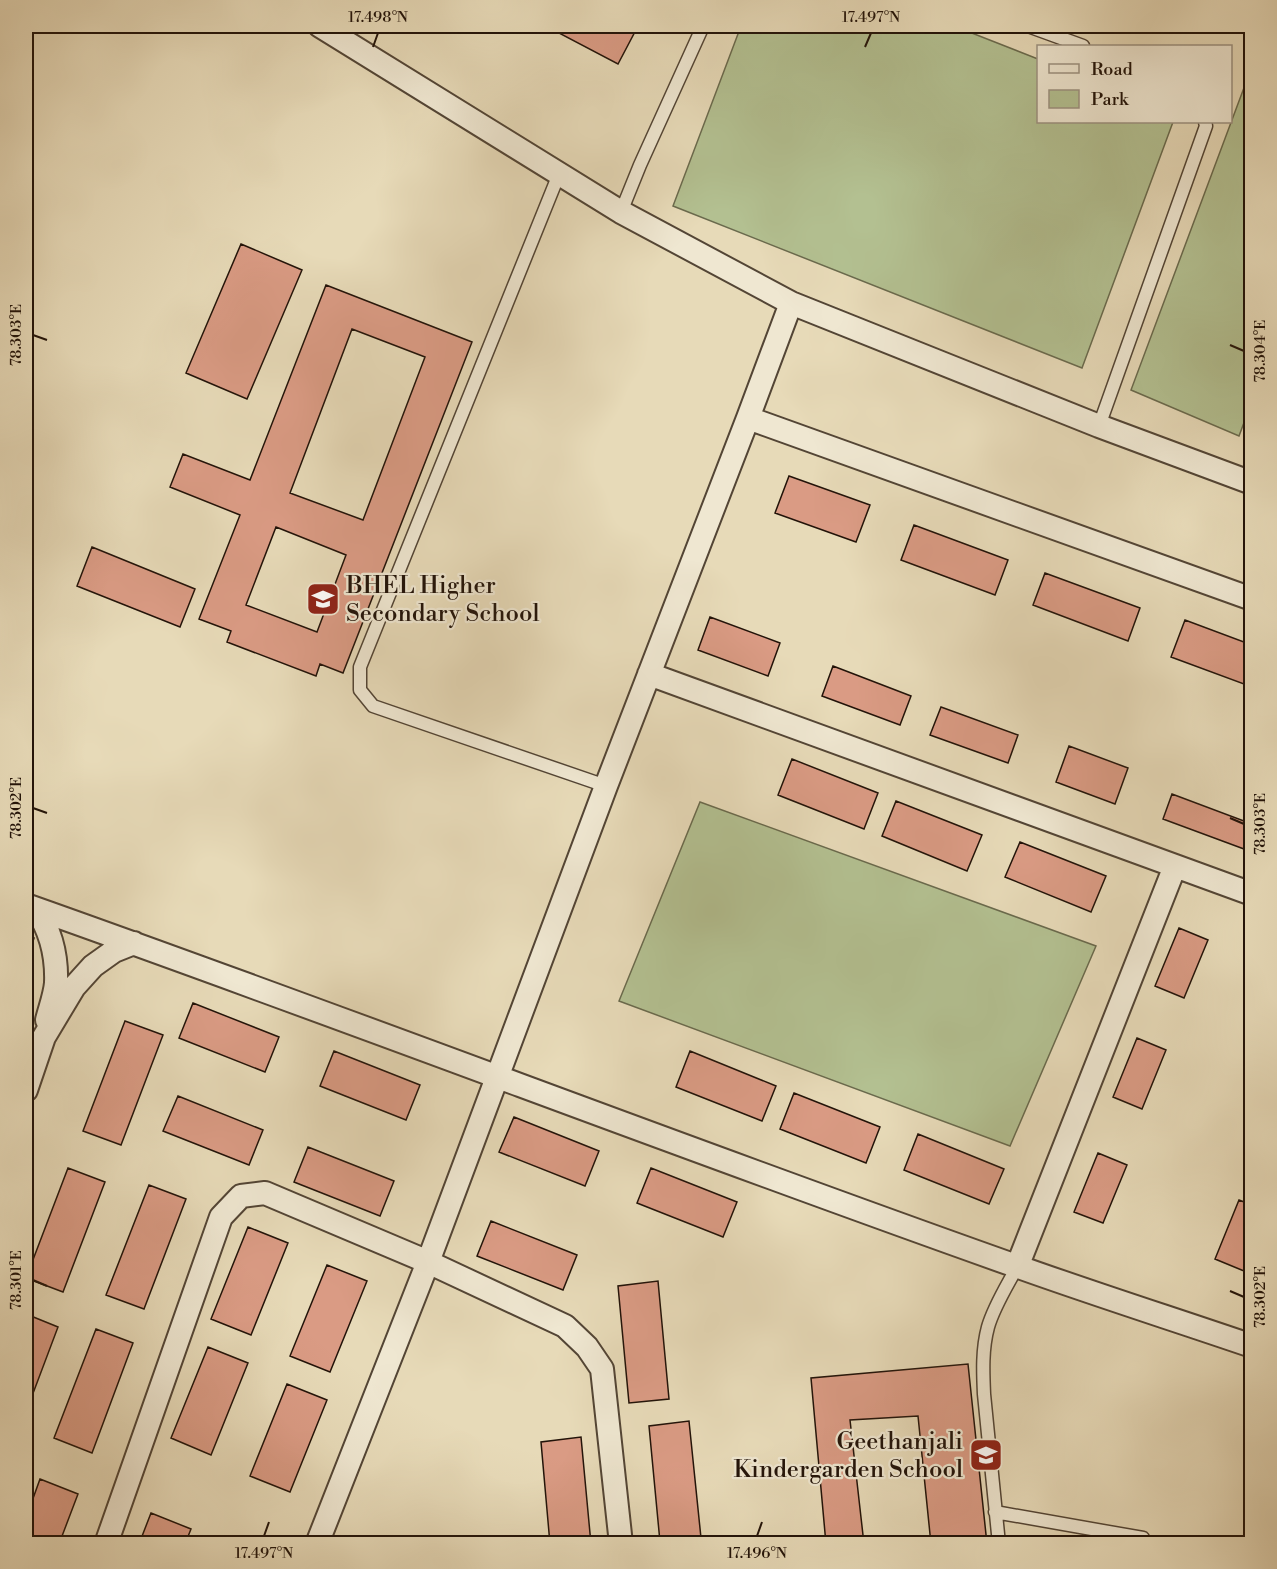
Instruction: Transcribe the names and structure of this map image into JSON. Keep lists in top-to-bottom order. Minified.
{"places":{"school or university":["BHEL Higher Secondary School","Geethanjali Kindergarden School"]},"legend":["Road","Park"],"coordinates":["17.498°N","17.497°N","78.303°E","78.304°E","78.302°E","78.301°E","17.496°N"]}
